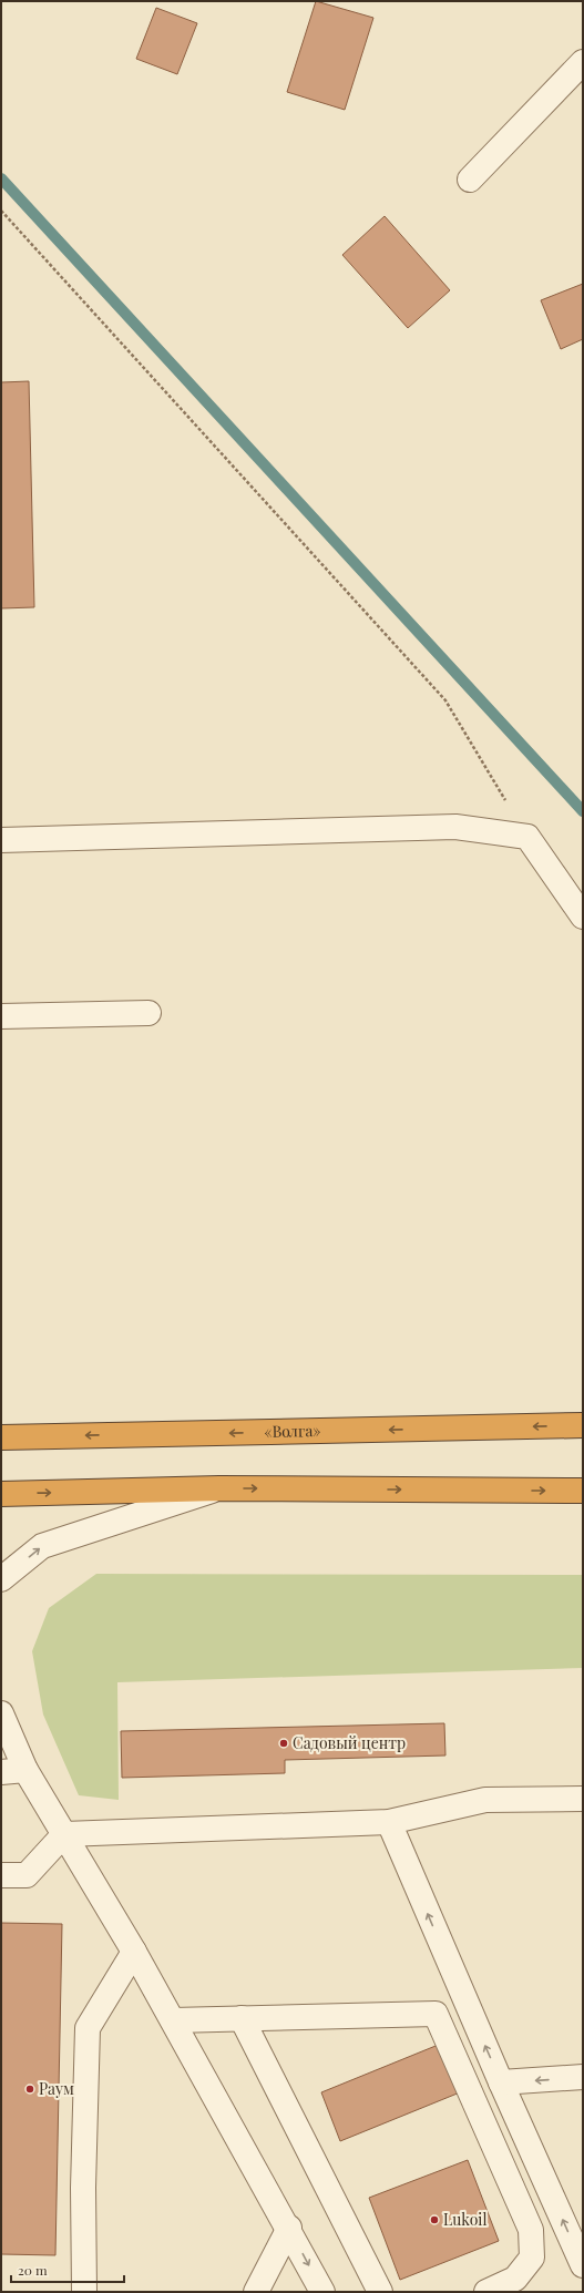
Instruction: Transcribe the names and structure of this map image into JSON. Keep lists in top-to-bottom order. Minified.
{"streets":{"highway":["«Волга»"]},"places":["Садовый центр","Раум","Lukoil"],"scale_bar":"20 m"}
